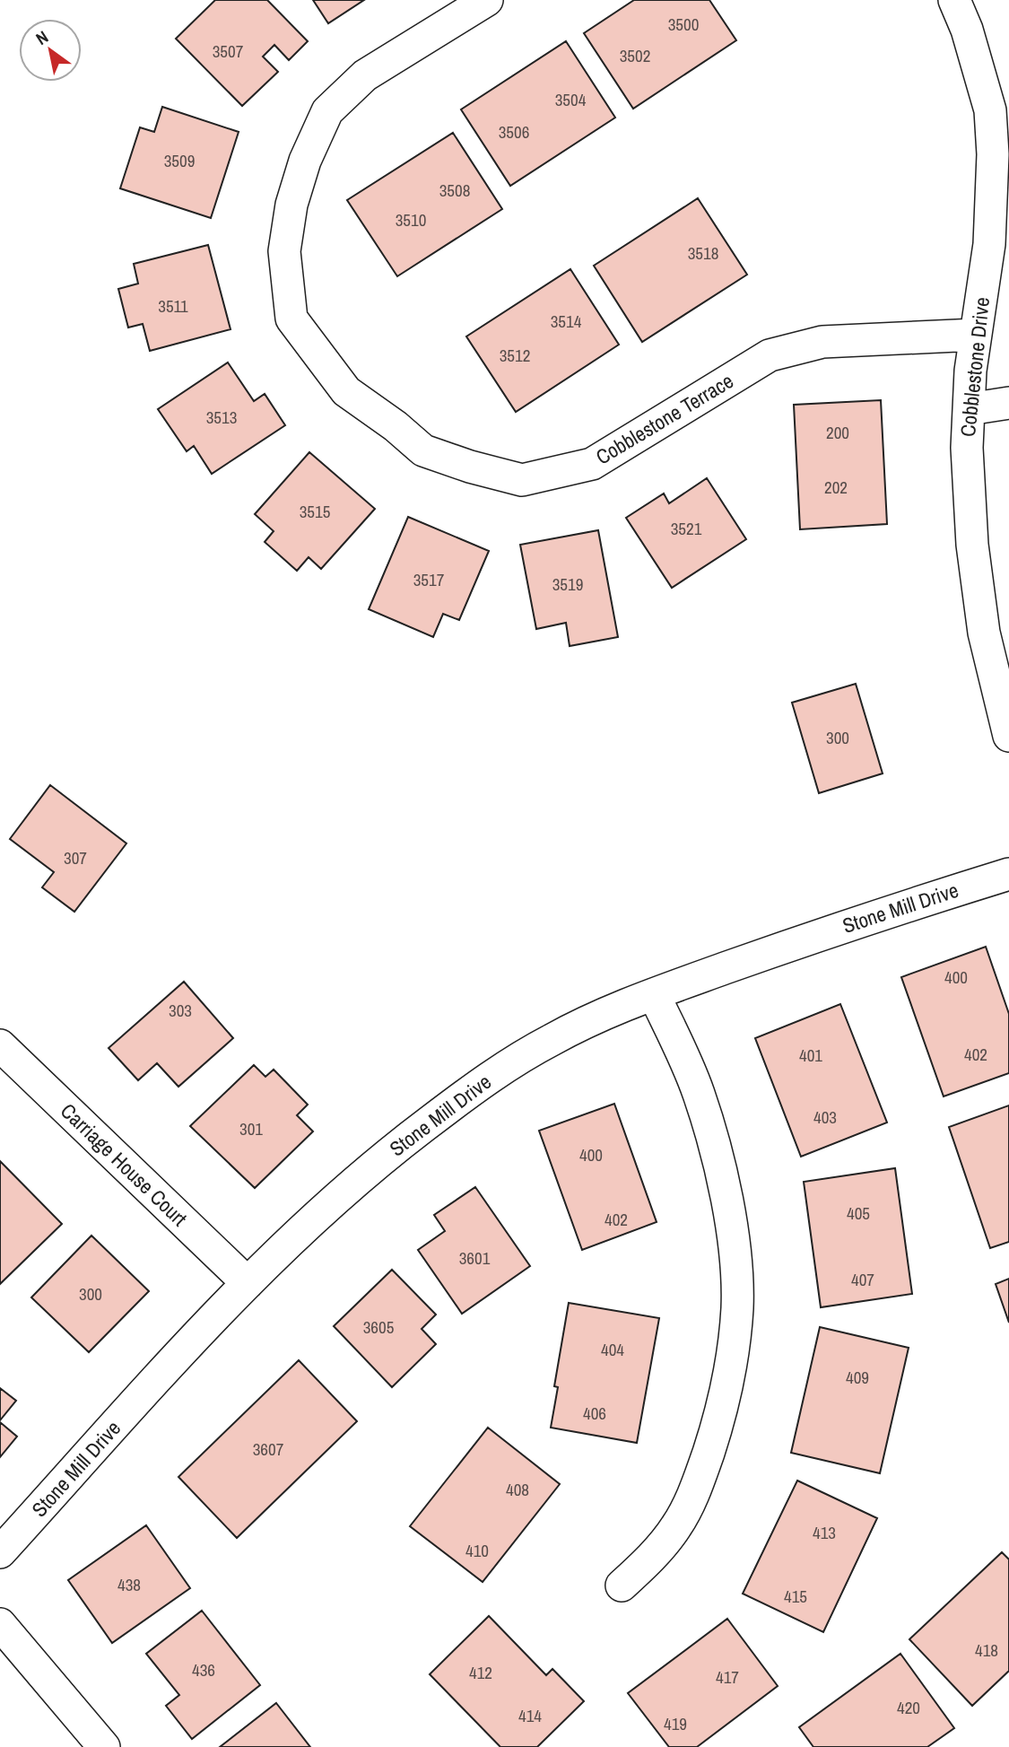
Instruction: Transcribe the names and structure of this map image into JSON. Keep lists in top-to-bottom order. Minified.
{"streets":{"street":["Cobblestone Drive","Cobblestone Terrace","Stone Mill Drive","Carriage House Court"]},"crossings":[["Cobblestone Drive","Cobblestone Terrace"],["Stone Mill Drive","Carriage House Court"]],"house_numbers":["3500","3507","3502","3504","3506","3509","3508","3510","3518","3511","3514","3512","3513","200","202","3515","3521","3517","3519","300","307","400","303","402","401","403","301","400","405","402","3601","407","300","3605","404","409","406","3607","408","413","410","438","415","418","436","412","417","420","414","419"],"north":"top left"}
